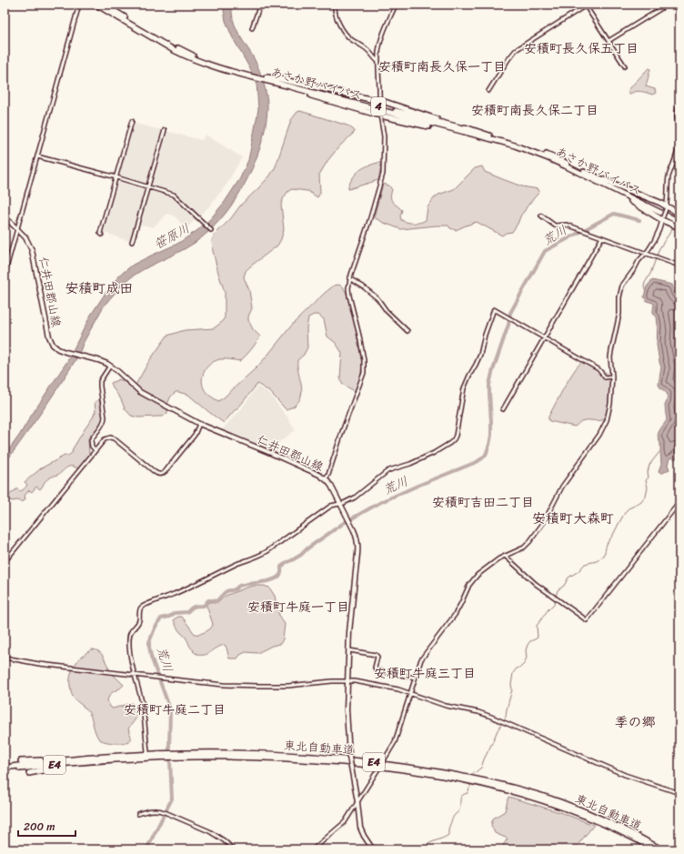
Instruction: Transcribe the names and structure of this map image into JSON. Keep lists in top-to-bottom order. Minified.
{"streets":{"highway":["あさか野バイパス","4","東北自動車道","E4"],"main road":["仁井田郡山線"]},"districts":["安積町長久保五丁目","安積町南長久保一丁目","安積町南長久保二丁目","安積町成田","安積町吉田二丁目","安積町大森町","安積町牛庭一丁目","安積町牛庭三丁目","安積町牛庭二丁目","季の郷"],"water":["荒川","笹原川"],"scale_bar":"200 m"}
